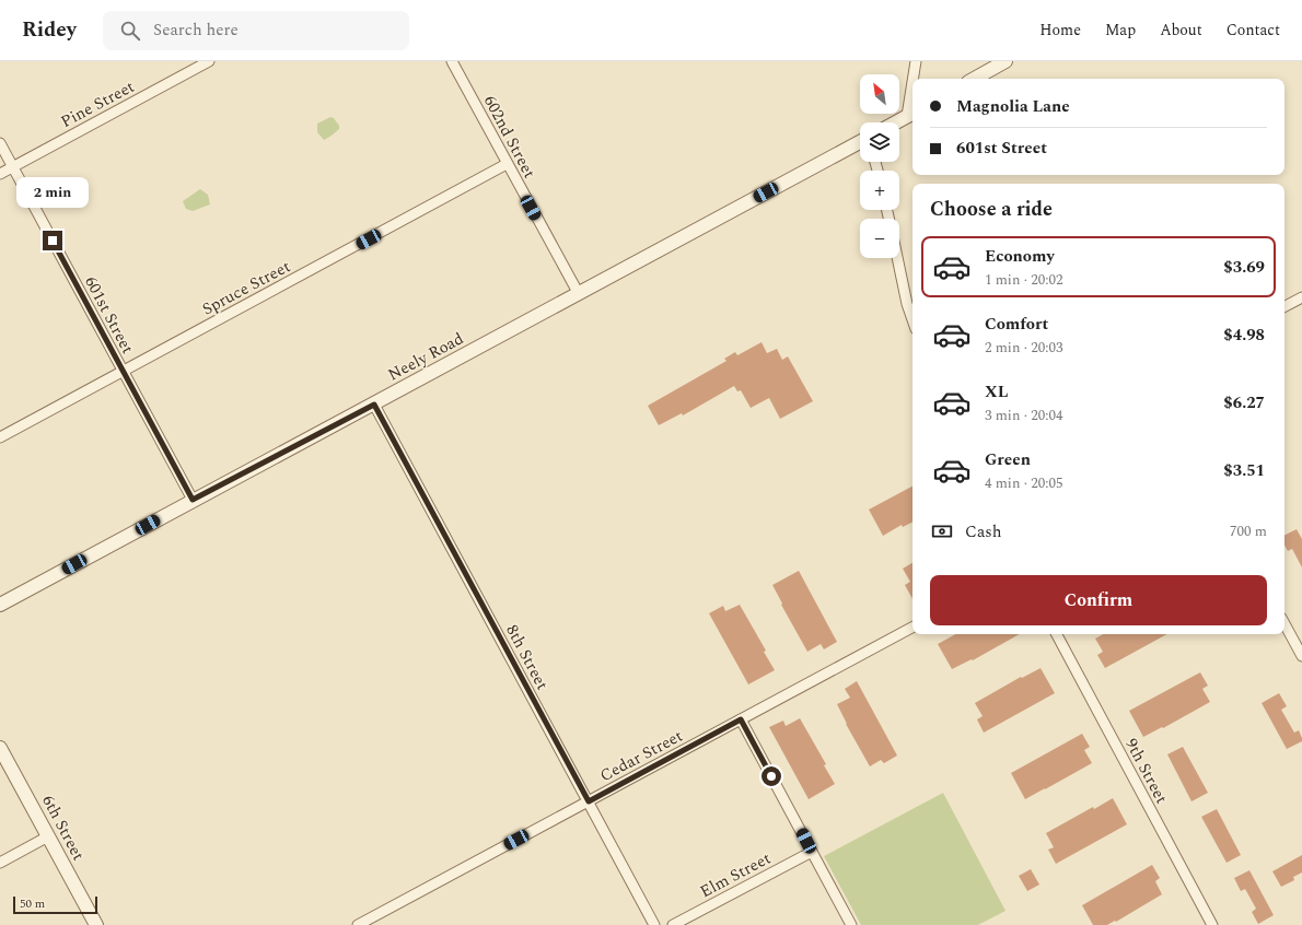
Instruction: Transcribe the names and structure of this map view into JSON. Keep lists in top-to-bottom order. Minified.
{"streets":{"street":["Pine Street","602nd Street","Spruce Street","601st Street","Neely Road","8th Street","Cedar Street","9th Street","6th Street","Elm Street"]},"crossings":[["Pine Street","601st Street"],["602nd Street","Spruce Street"],["602nd Street","Neely Road"],["Spruce Street","601st Street"],["601st Street","Neely Road"],["Neely Road","8th Street"],["8th Street","Cedar Street"]],"scale_bar":"50 m","north":"top left","page":{"header":"Ridey","search":"Search here","nav":["Home","Map","About","Contact"],"map_buttons":["+","−"],"banner":["Magnolia Lane","601st Street"],"bubble":"2 min","heading":"Choose a ride","list":[{"name":"Economy","note":"1 min · 20:02","value":"$3.69"},{"name":"Comfort","note":"2 min · 20:03","value":"$4.98"},{"name":"XL","note":"3 min · 20:04","value":"$6.27"},{"name":"Green","note":"4 min · 20:05","value":"$3.51"}],"pay":["Cash","700 m"],"buttons":"Confirm","scale":"50 m"}}
